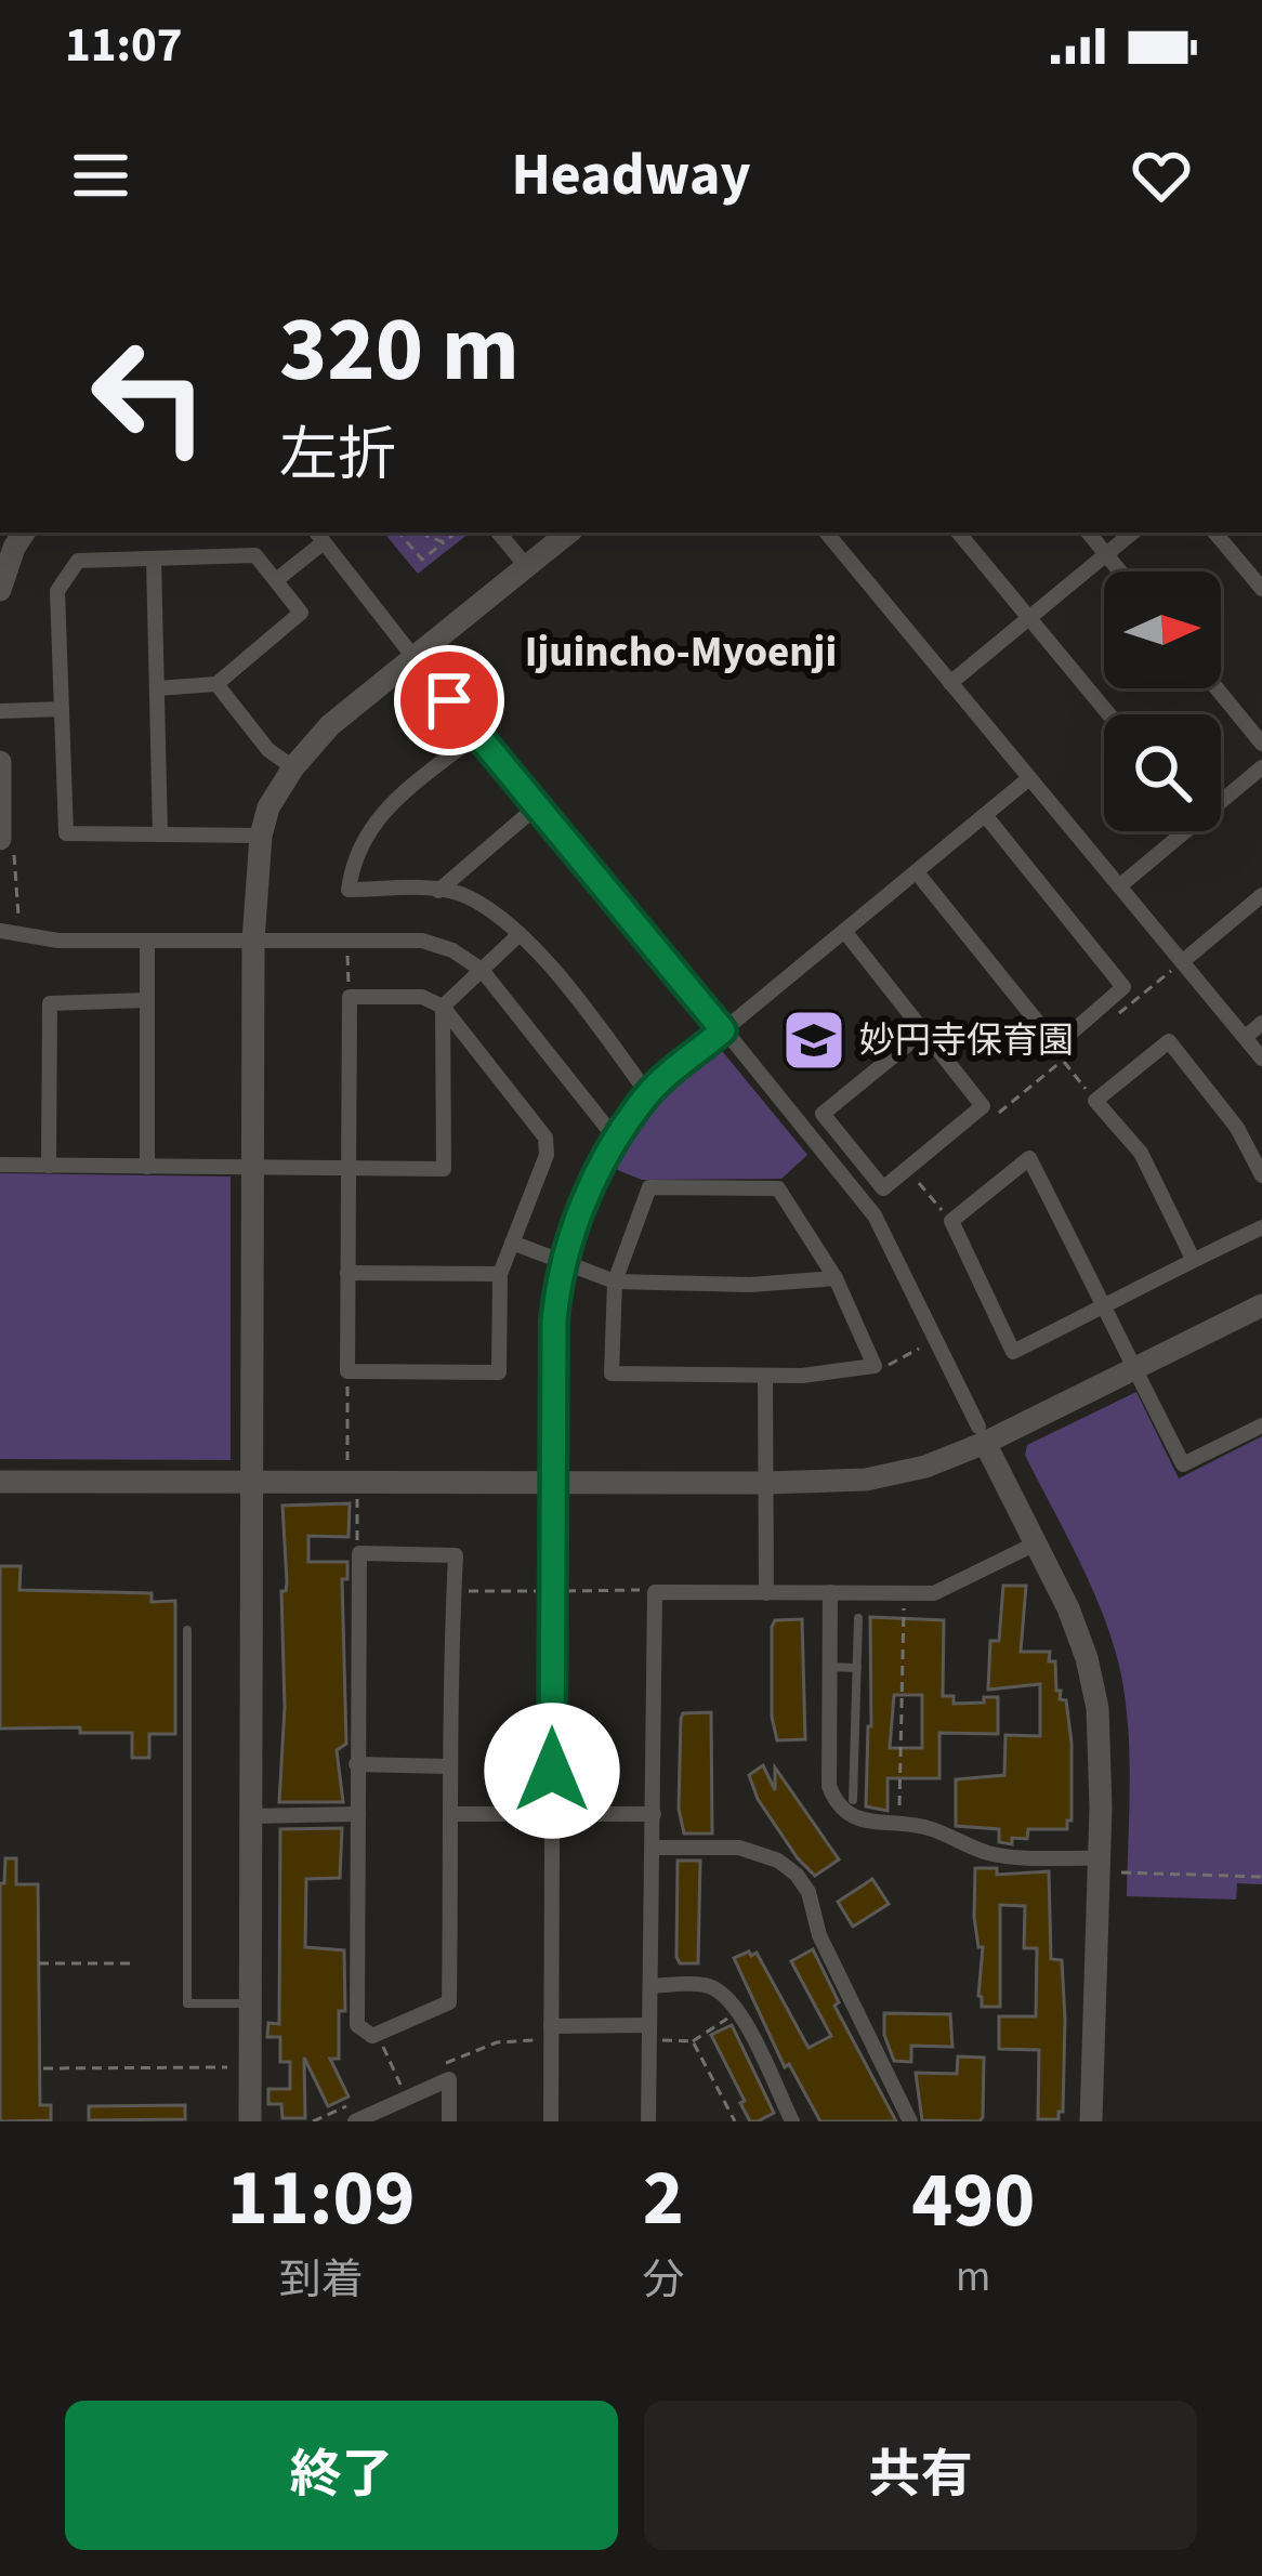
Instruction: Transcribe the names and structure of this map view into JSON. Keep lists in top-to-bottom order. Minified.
{"districts":["Ijuincho-Myoenji"],"places":{"school or university":["妙円寺保育園"]},"north":"right","page":{"status":"11:07","header":"Headway","turn":["320 m","左折"],"eta":["11:09","到着","2","分","490","m"],"buttons":["終了","共有"]}}
